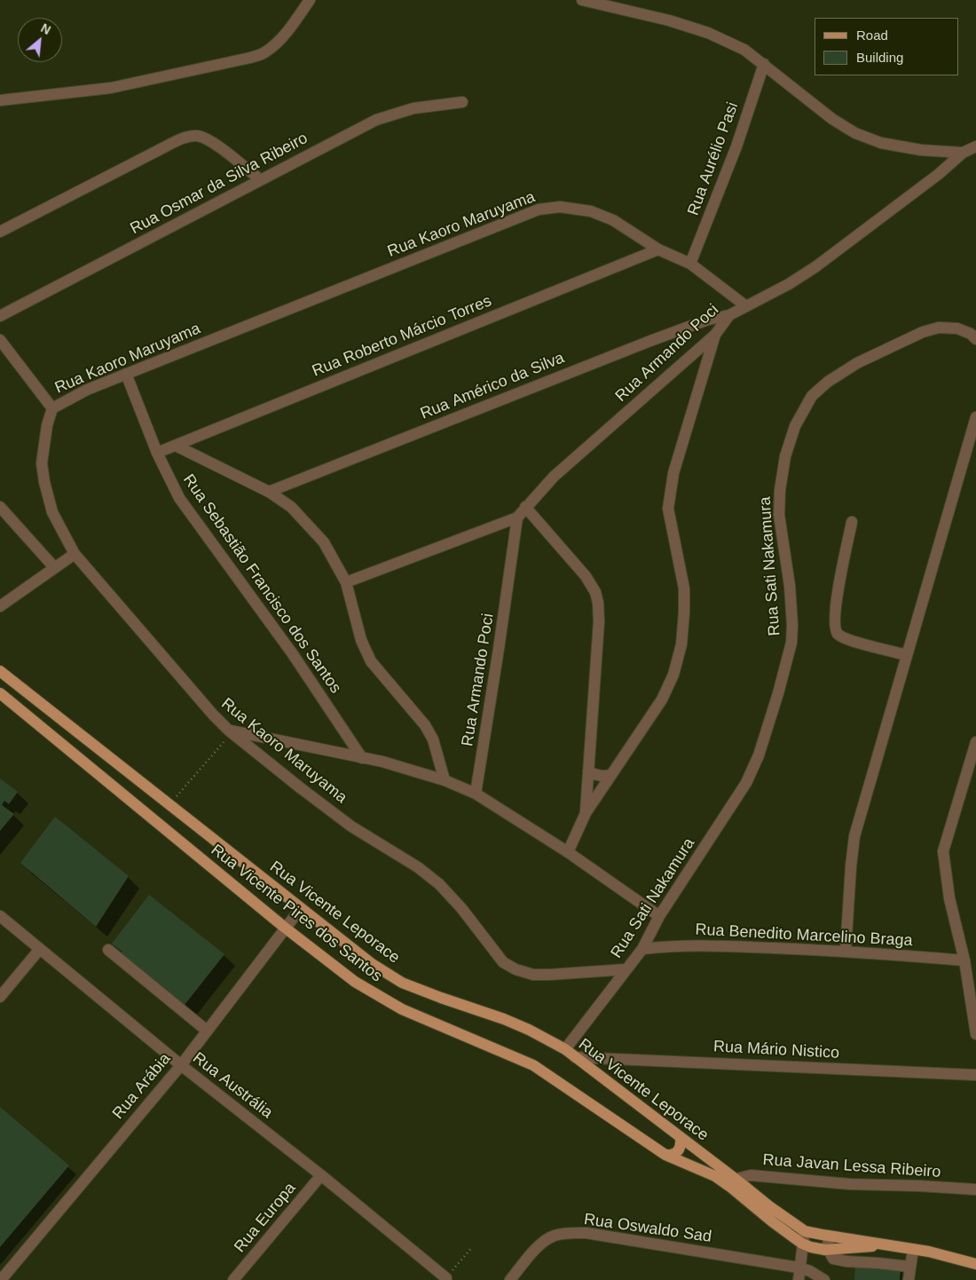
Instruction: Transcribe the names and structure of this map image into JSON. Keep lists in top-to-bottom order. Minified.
{"streets":{"main road":["Rua Vicente Leporace","Rua Vicente Pires dos Santos"],"street":["Rua Aurélio Pasi","Rua Osmar da Silva Ribeiro","Rua Kaoro Maruyama","Rua Roberto Márcio Torres","Rua Armando Poci","Rua Américo da Silva","Rua Sati Nakamura","Rua Sebastião Francisco dos Santos","Rua Benedito Marcelino Braga","Rua Mário Nistico","Rua Austrália","Rua Arábia","Rua Javan Lessa Ribeiro","Rua Europa","Rua Oswaldo Sad"]},"crossings":[["Rua Aurélio Pasi","Rua Kaoro Maruyama"],["Rua Kaoro Maruyama","Rua Roberto Márcio Torres"],["Rua Kaoro Maruyama","Rua Armando Poci"],["Rua Kaoro Maruyama","Rua Sati Nakamura"],["Rua Kaoro Maruyama","Rua Sebastião Francisco dos Santos"],["Rua Roberto Márcio Torres","Rua Sebastião Francisco dos Santos"],["Rua Armando Poci","Rua Américo da Silva"],["Rua Sati Nakamura","Rua Vicente Leporace"],["Rua Sati Nakamura","Rua Benedito Marcelino Braga"],["Rua Vicente Leporace","Rua Vicente Pires dos Santos"],["Rua Vicente Leporace","Rua Mário Nistico"],["Rua Vicente Leporace","Rua Arábia"],["Rua Vicente Leporace","Rua Javan Lessa Ribeiro"],["Rua Vicente Pires dos Santos","Rua Arábia"],["Rua Vicente Pires dos Santos","Rua Javan Lessa Ribeiro"],["Rua Austrália","Rua Arábia"],["Rua Austrália","Rua Europa"]],"legend":["Road","Building"],"north":"top right"}
